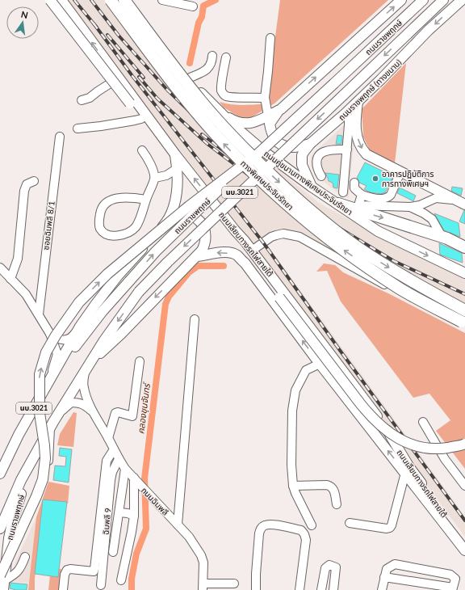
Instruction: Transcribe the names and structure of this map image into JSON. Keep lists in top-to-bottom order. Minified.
{"streets":{"highway":["ทางพิเศษประจิมรัถยา"],"main road":["ถนนราชพฤกษ์","ถนนราชพฤกษ์ (ทางขนาน)","ถนนคู่ขนานทางพิเศษประจิมรัถยา","นบ.3021","ถนนเลียบทางรถไฟสายใต้"],"street":["ซอยฉิมพลี 8/1","ถนนฉิมพลี","ฉิมพลี 9"]},"crossings":[["ถนนราชพฤกษ์","ถนนเลียบทางรถไฟสายใต้"],["ถนนราชพฤกษ์","ถนนฉิมพลี"],["ถนนราชพฤกษ์ (ทางขนาน)","ถนนคู่ขนานทางพิเศษประจิมรัถยา"],["ถนนฉิมพลี","ฉิมพลี 9"]],"water":["คลองขุนจันทร์"],"places":["อาคารปฏิบัติการ การทางพิเศษฯ"],"north":"top"}
